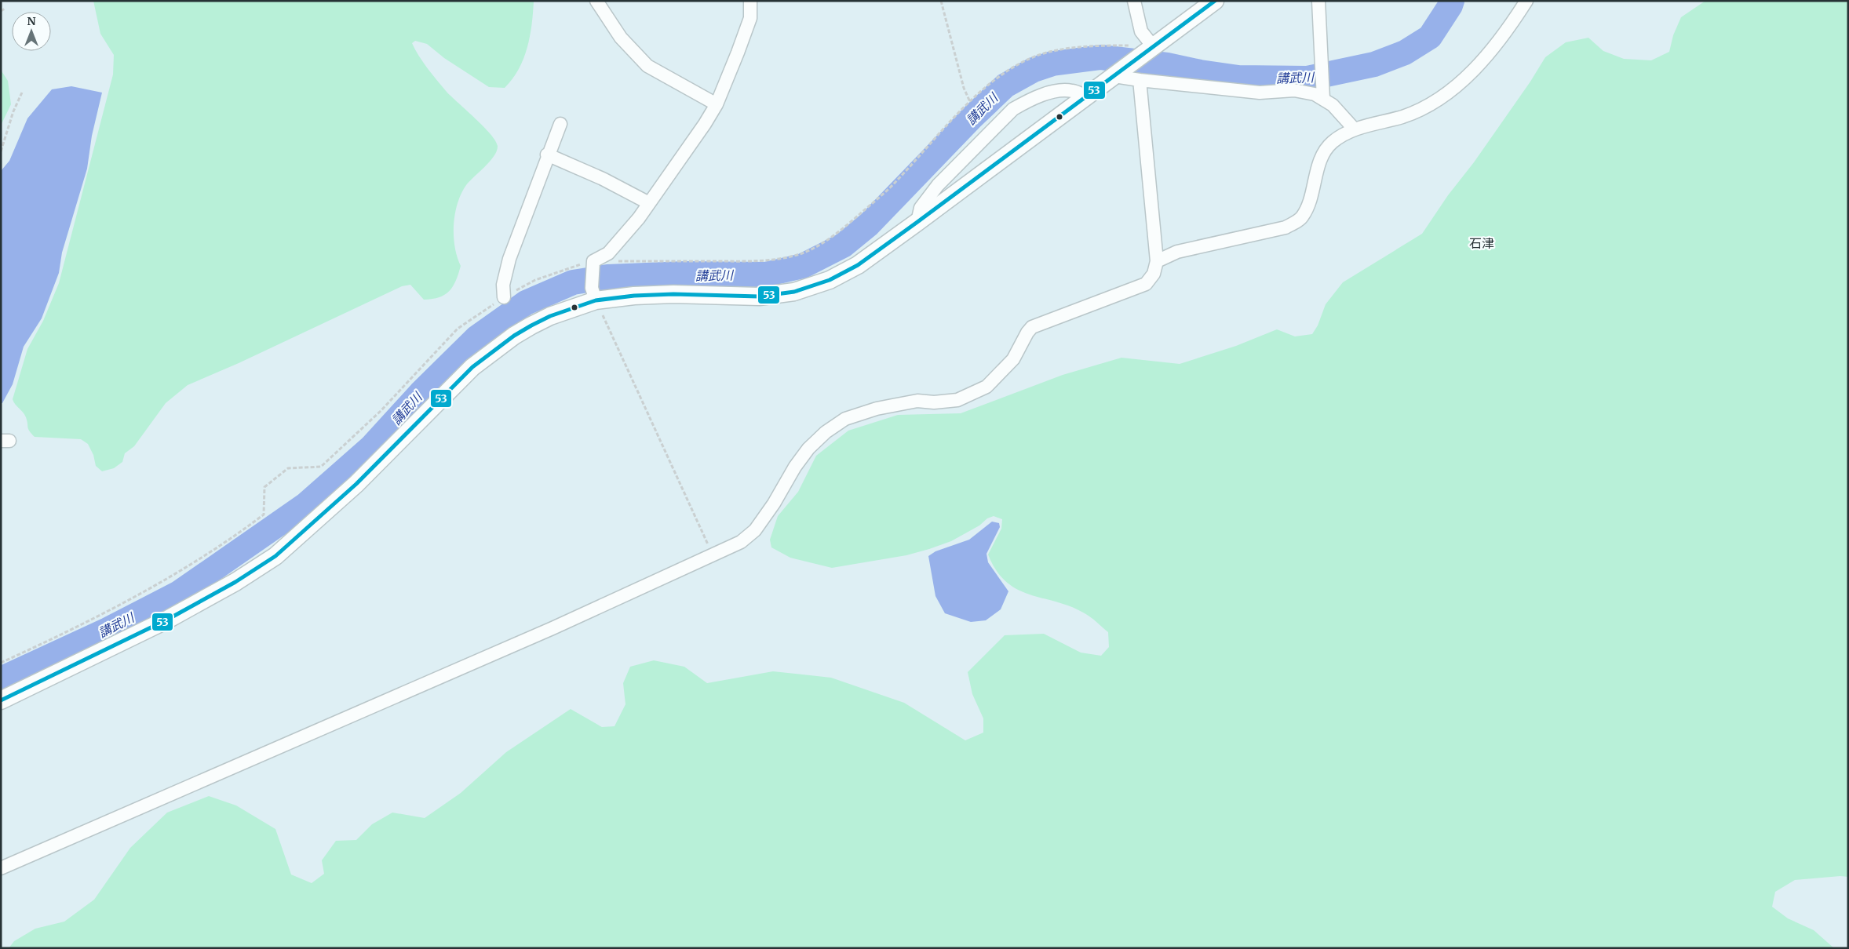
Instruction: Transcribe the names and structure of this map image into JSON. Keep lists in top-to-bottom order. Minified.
{"districts":["石津"],"water":["講武川"],"lines":["transit line 53"],"north":"top"}
